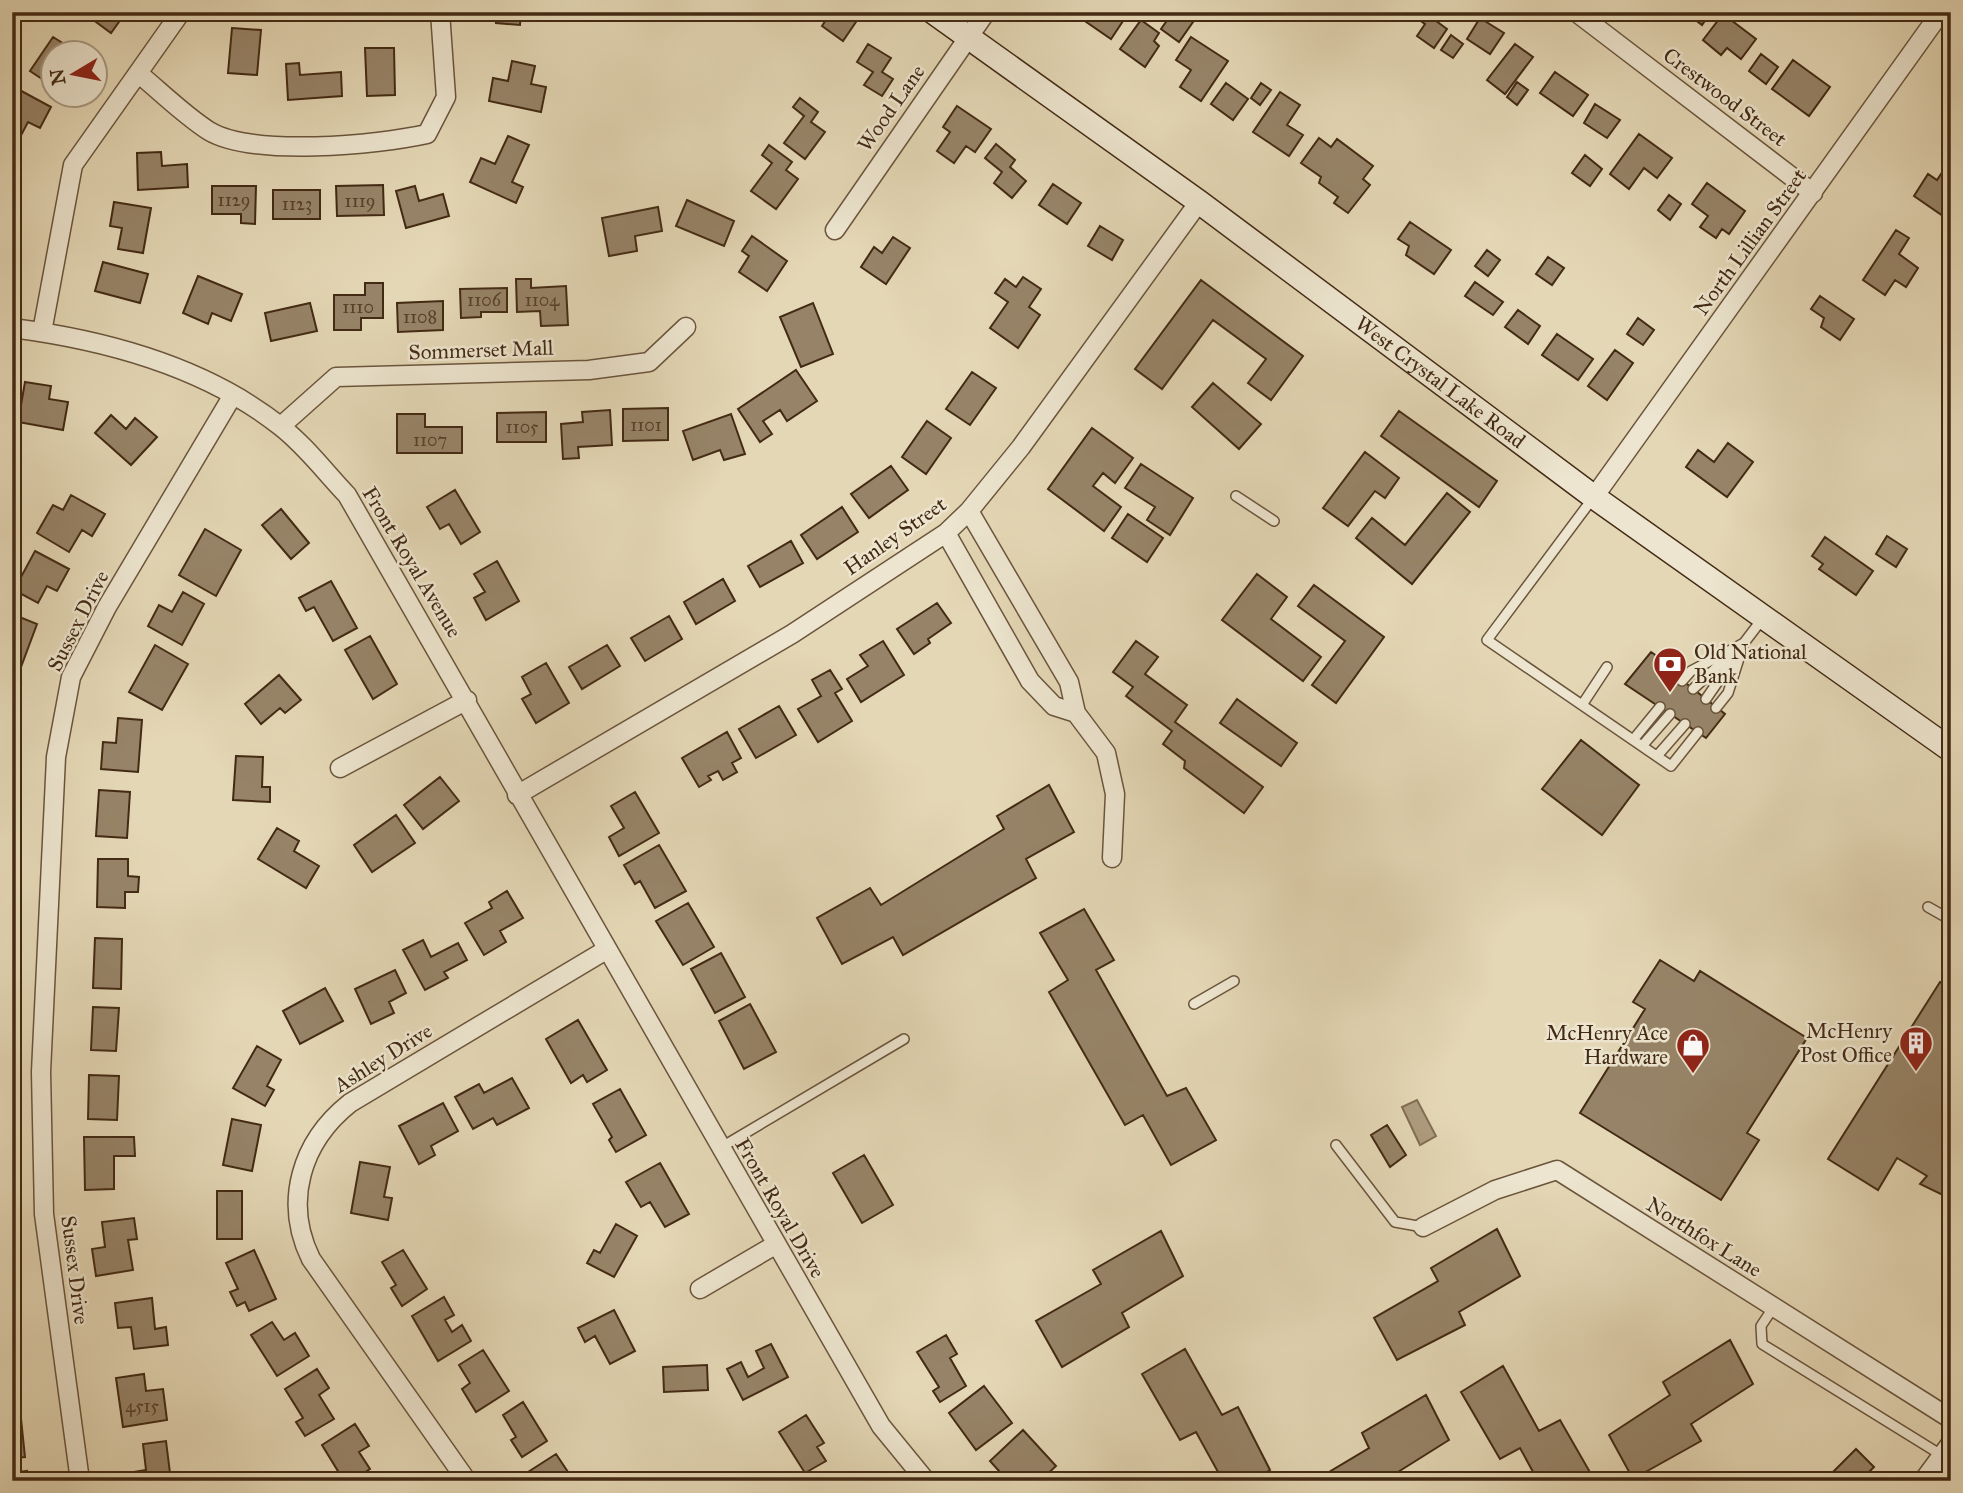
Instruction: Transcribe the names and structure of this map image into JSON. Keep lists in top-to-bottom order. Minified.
{"streets":{"street":["Crestwood Street","Wood Lane","North Lillian Street","Sommerset Mall","West Crystal Lake Road","Hanley Street","Front Royal Avenue","Sussex Drive","Ashley Drive","Front Royal Drive","Northfox Lane"]},"crossings":[["Crestwood Street","North Lillian Street"],["Wood Lane","West Crystal Lake Road"],["North Lillian Street","West Crystal Lake Road"],["Sommerset Mall","Front Royal Avenue"],["West Crystal Lake Road","Hanley Street"],["Hanley Street","Front Royal Avenue"],["Front Royal Avenue","Sussex Drive"],["Front Royal Avenue","Ashley Drive"],["Front Royal Avenue","Front Royal Drive"],["Ashley Drive","Front Royal Drive"]],"places":{"bank":["Old National Bank"],"building":["McHenry Post Office"],"shop":["McHenry Ace Hardware"]},"house_numbers":["1129","1119","1123","1106","1104","1110","1108","1101","1105","1107","4515"],"north":"left"}
